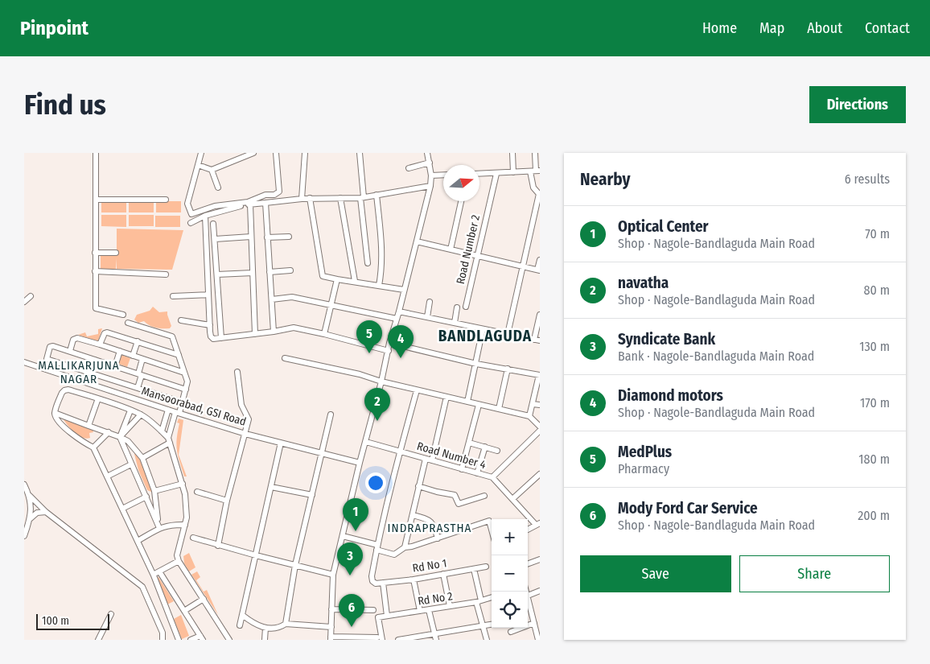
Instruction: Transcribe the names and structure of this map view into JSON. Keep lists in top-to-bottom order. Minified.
{"streets":{"street":["Road Number 2","Mansoorabad, GSI Road","Road Number 4","Rd No 1","Rd No 2"]},"districts":["BANDLAGUDA","MALLIKARJUNA NAGAR","INDRAPRASTHA"],"scale_bar":"100 m","north":"right","page":{"header":"Pinpoint","nav":["Home","Map","About","Contact"],"buttons":["Directions",["Save","Share"]],"title":"Find us","heading":["Nearby","6 results"],"list":[{"mark":"1","name":"Optical Center","note":"Shop · Nagole-Bandlaguda Main Road","value":"70 m"},{"mark":"2","name":"navatha","note":"Shop · Nagole-Bandlaguda Main Road","value":"80 m"},{"mark":"3","name":"Syndicate Bank","note":"Bank · Nagole-Bandlaguda Main Road","value":"130 m"},{"mark":"4","name":"Diamond motors","note":"Shop · Nagole-Bandlaguda Main Road","value":"170 m"},{"mark":"5","name":"MedPlus","note":"Pharmacy","value":"180 m"},{"mark":"6","name":"Mody Ford Car Service","note":"Shop · Nagole-Bandlaguda Main Road","value":"200 m"}],"pins":["5","4","2","1","3","6"],"map_buttons":["+","−"],"scale":"100 m"}}
